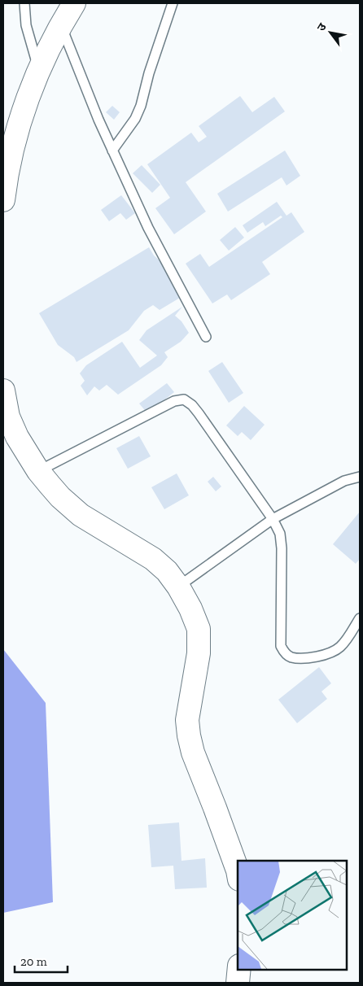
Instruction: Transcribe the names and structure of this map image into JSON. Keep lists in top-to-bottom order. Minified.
{"scale_bar":"20 m","north":"top left"}
